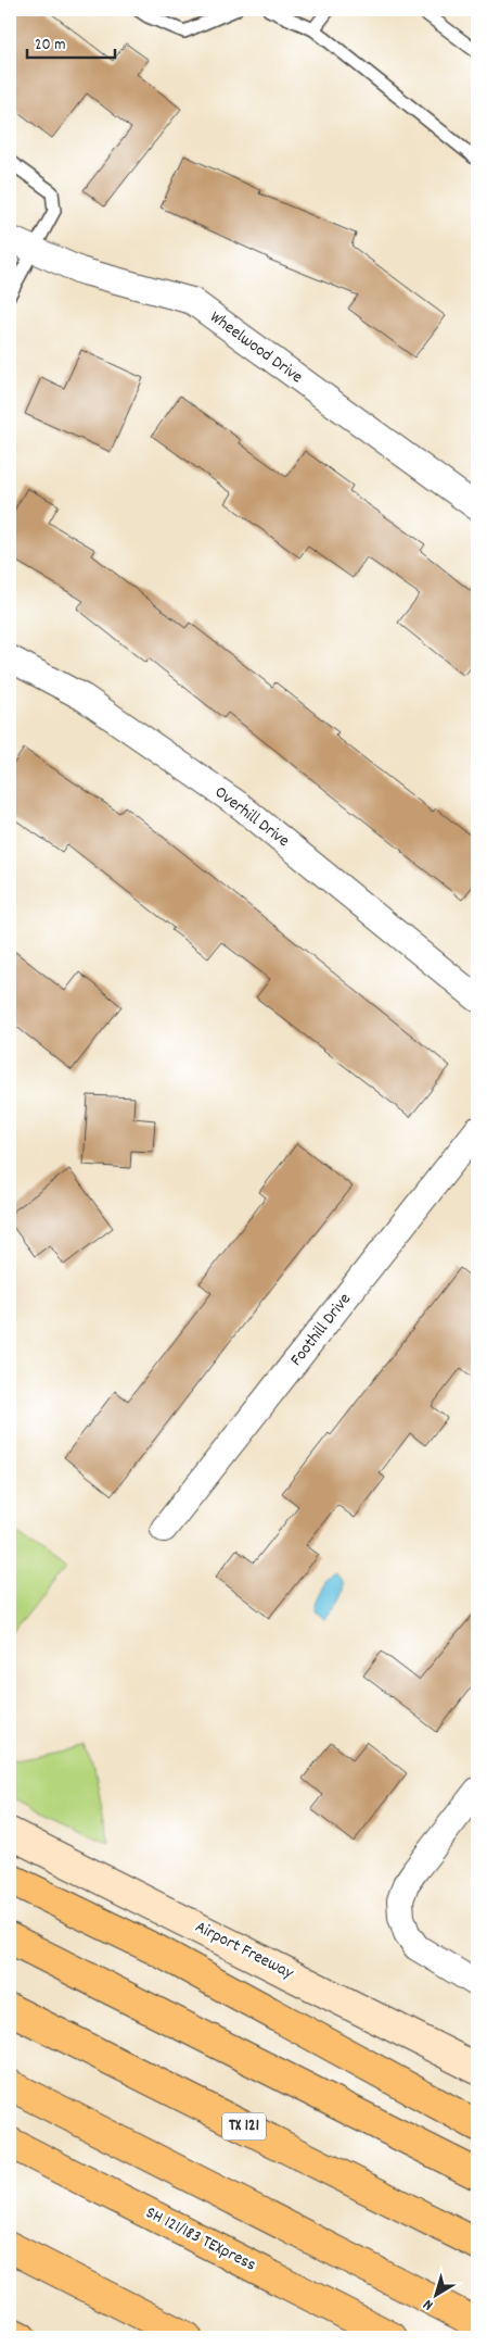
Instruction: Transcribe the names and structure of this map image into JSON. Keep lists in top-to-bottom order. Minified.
{"streets":{"highway":["TX 121","SH 121/183 TEXpress"],"main road":["Airport Freeway"],"street":["Wheelwood Drive","Overhill Drive","Foothill Drive"]},"scale_bar":"20 m","north":"bottom left"}
